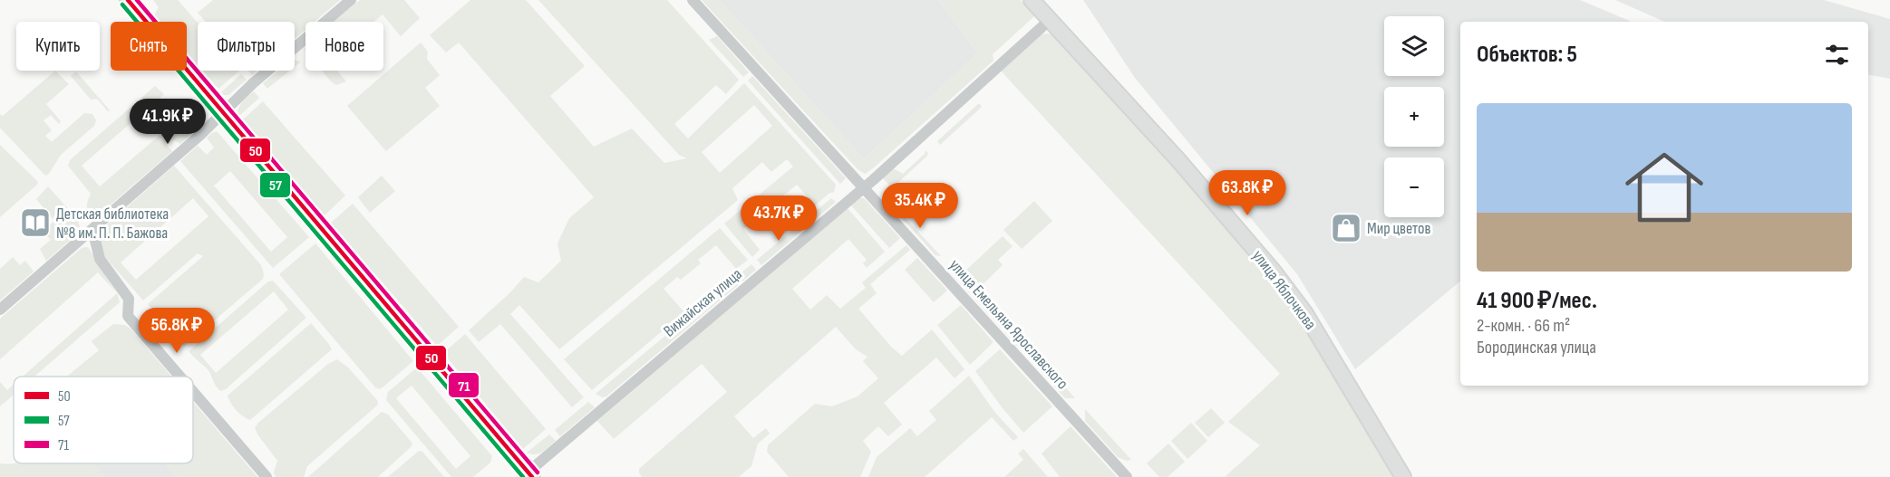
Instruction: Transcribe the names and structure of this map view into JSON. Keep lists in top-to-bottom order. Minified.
{"streets":{"main road":["улица Яблочкова"],"street":["Вижайская улица","улица Емельяна Ярославского"]},"crossings":[["улица Яблочкова","Вижайская улица"],["Вижайская улица","улица Емельяна Ярославского"]],"places":{"library":["Детская библиотека №8 им. П. П. Бажова"],"shop":["Мир цветов"]},"lines":["transit line 50","transit line 71","transit line 57"],"legend":["50","57","71"],"page":{"map_buttons":["+","−"],"chip":["Купить","Снять","Фильтры","Новое"],"heading":"Объектов: 5","list":[{"name":"41 900 ₽/мес.","note":"2-комн. · 66 m² · Бородинская улица"}],"price":["41.9K ₽","63.8K ₽","35.4K ₽","43.7K ₽","56.8K ₽"]}}
